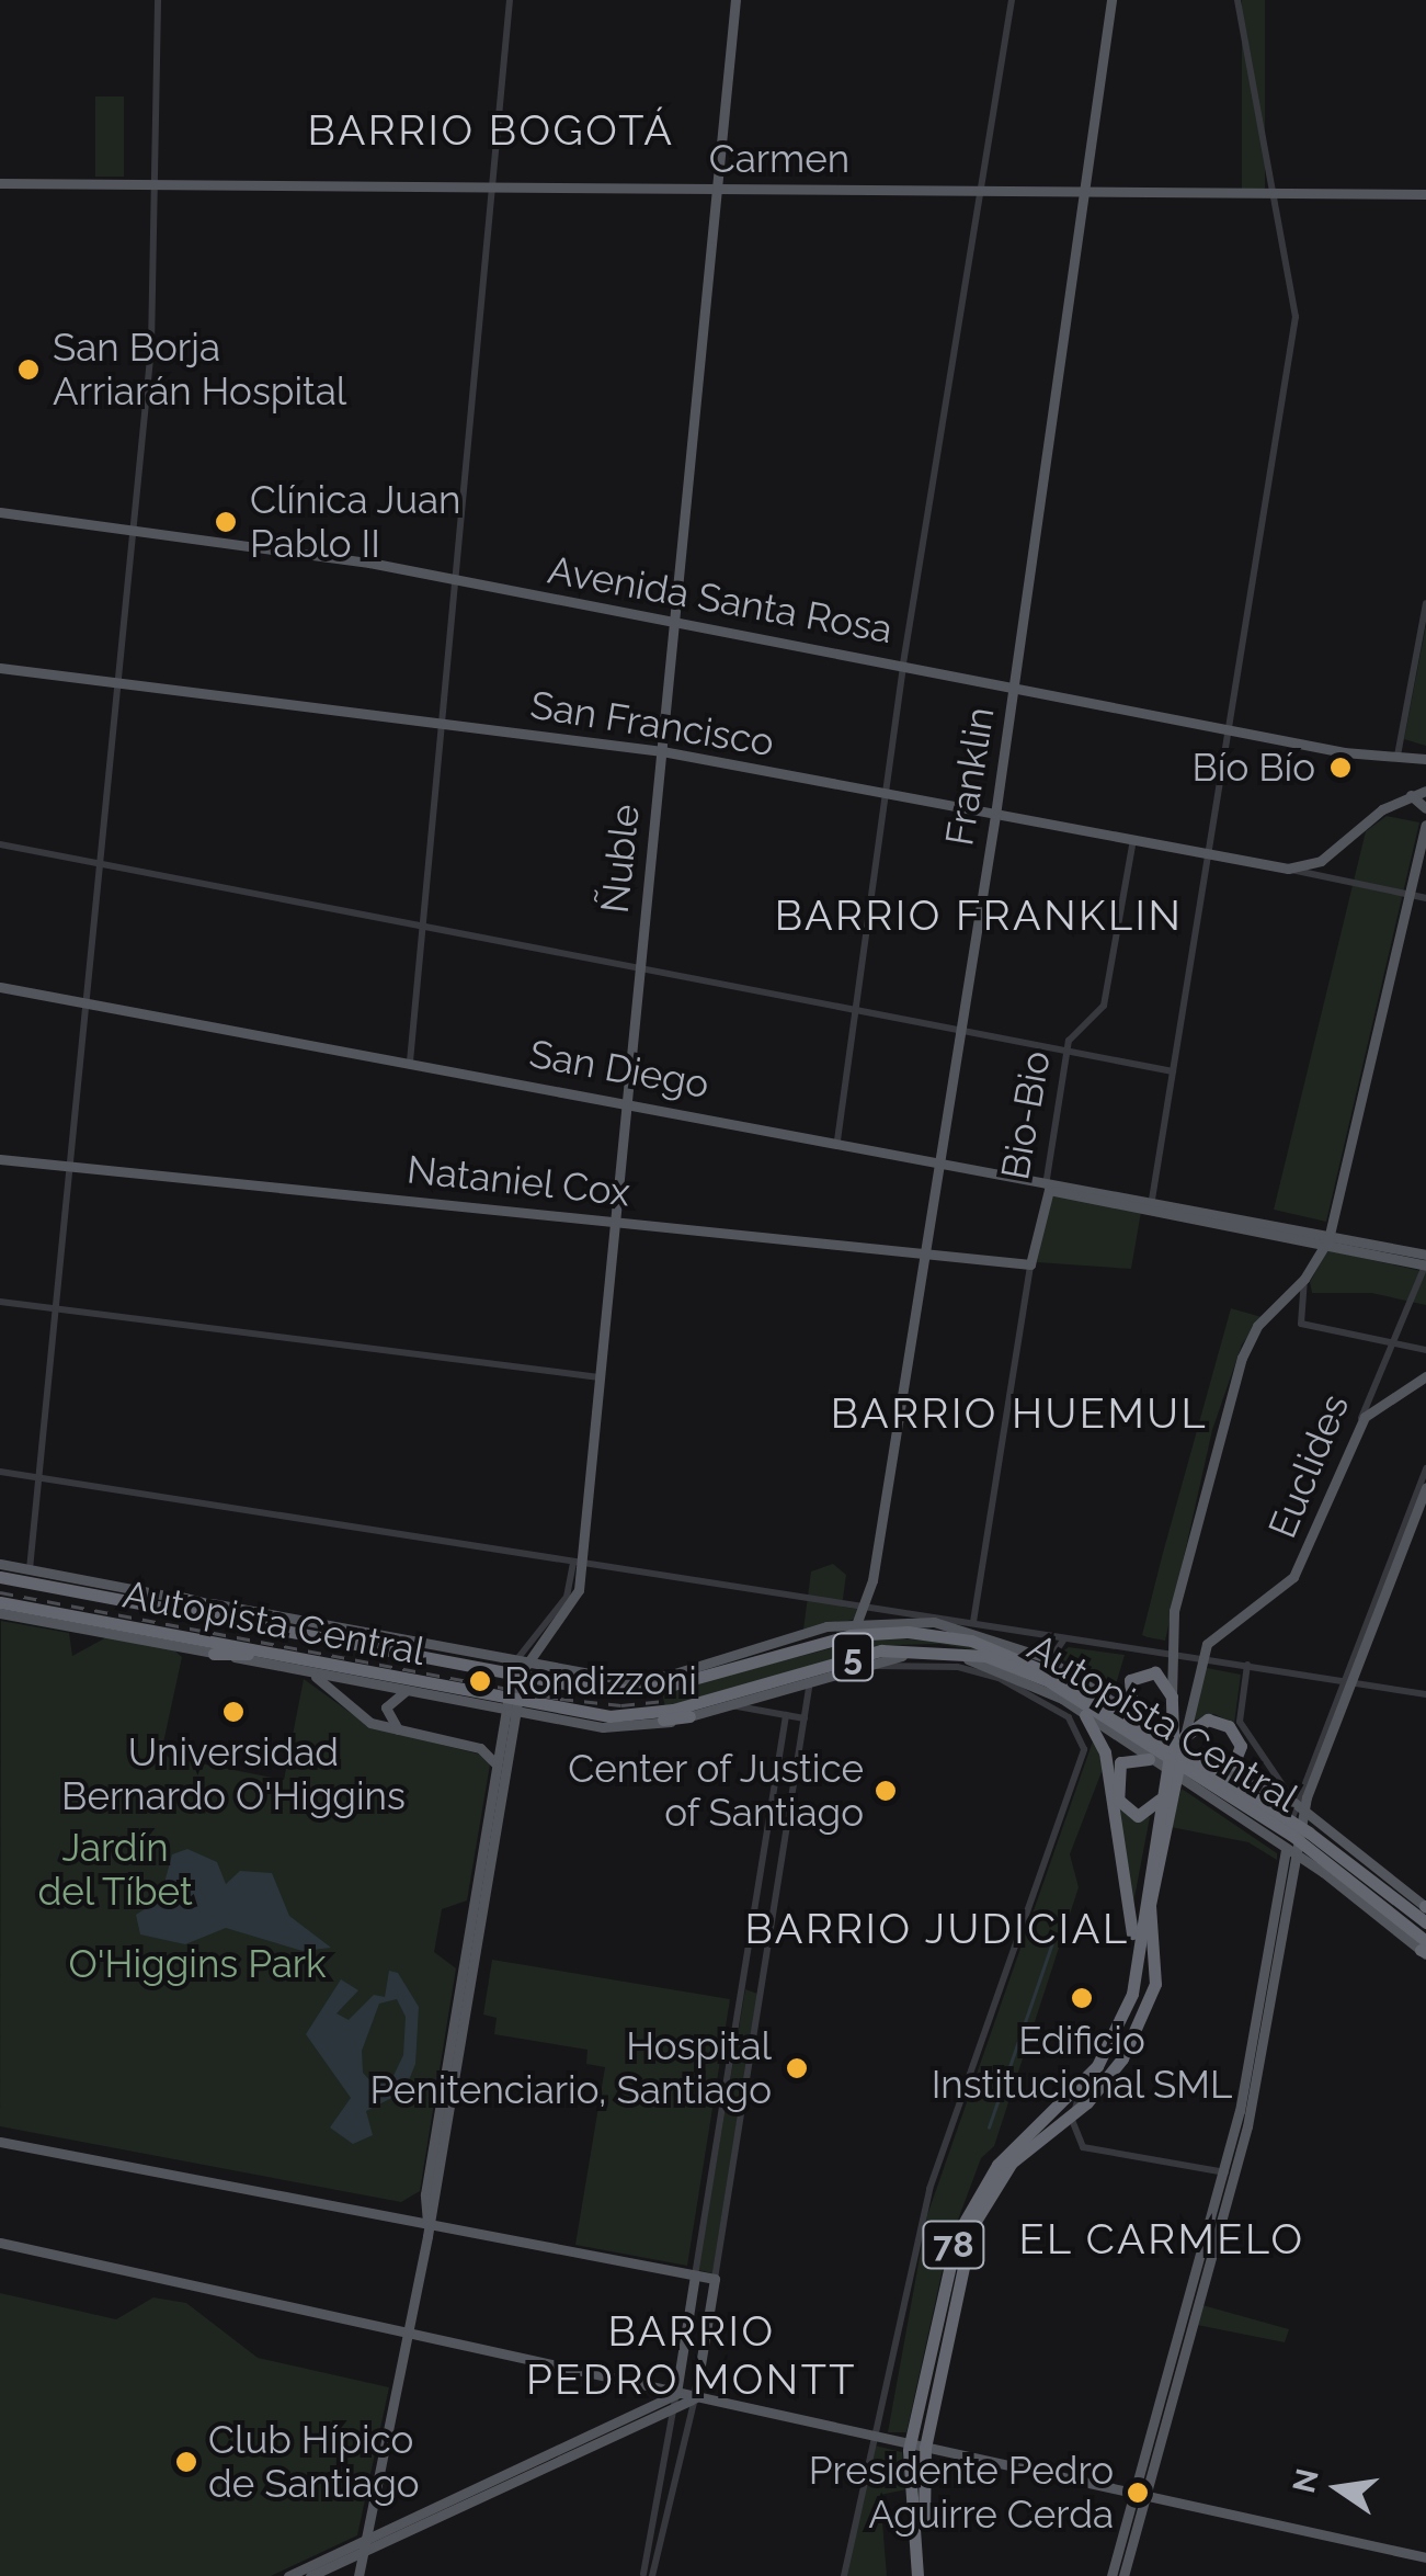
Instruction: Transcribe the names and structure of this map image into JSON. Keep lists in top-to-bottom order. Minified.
{"streets":{"highway":["Autopista Central","5","78"],"main road":["Carmen","Avenida Santa Rosa","San Francisco","Franklin","Ñuble","San Diego","Bio-Bio","Nataniel Cox","Euclides"]},"crossings":[["Carmen","Franklin"],["Carmen","Ñuble"],["Avenida Santa Rosa","Franklin"],["Avenida Santa Rosa","Ñuble"],["San Francisco","Franklin"],["San Francisco","Ñuble"],["San Francisco","Bio-Bio"],["Franklin","San Diego"],["Franklin","Nataniel Cox"],["Ñuble","San Diego"],["Ñuble","Nataniel Cox"],["San Diego","Bio-Bio"],["Bio-Bio","Nataniel Cox"]],"districts":["BARRIO BOGOTÁ","BARRIO FRANKLIN","BARRIO HUEMUL","BARRIO JUDICIAL","EL CARMELO","BARRIO PEDRO MONTT"],"parks":["Jardín del Tíbet","O'Higgins Park"],"places":["San Borja Arriarán Hospital","Clínica Juan Pablo II","Bío Bío","Rondizzoni","Universidad Bernardo O'Higgins","Center of Justice of Santiago","Edificio Institucional SML","Hospital Penitenciario, Santiago","Club Hípico de Santiago","Presidente Pedro Aguirre Cerda"],"north":"left"}
